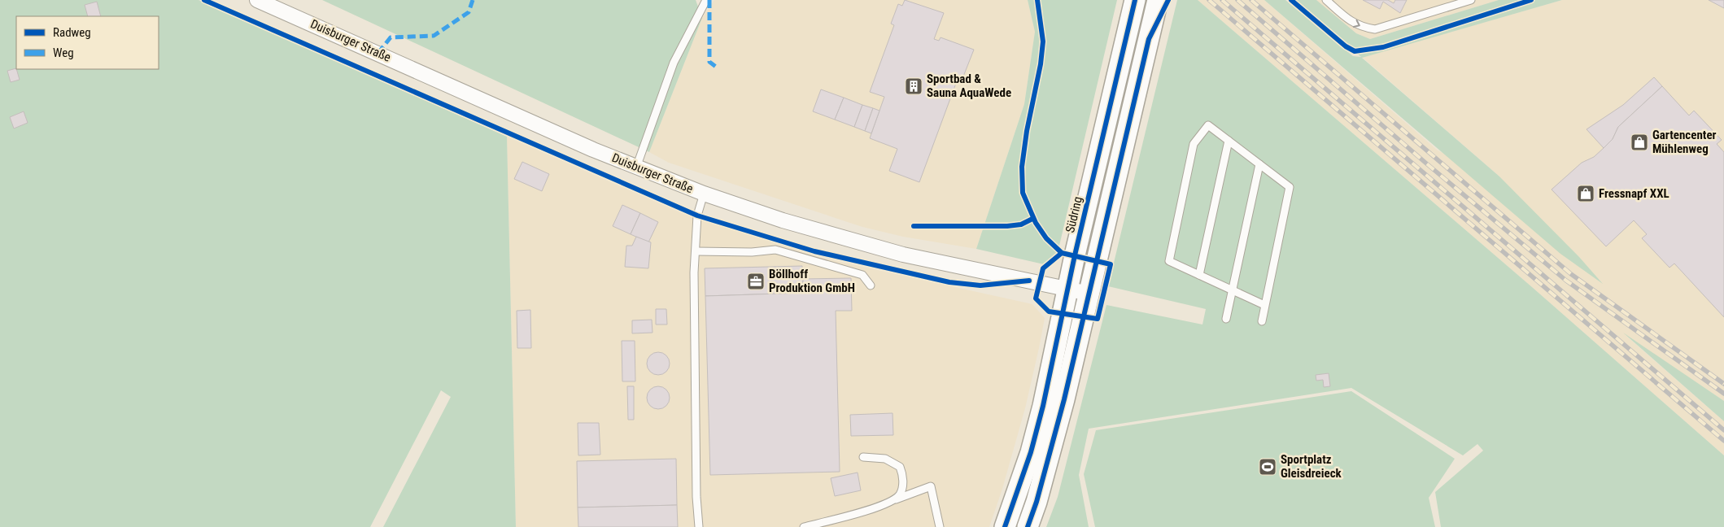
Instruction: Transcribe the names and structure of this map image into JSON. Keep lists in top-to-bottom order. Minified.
{"streets":{"main road":["Südring"],"street":["Duisburger Straße"]},"crossings":[["Duisburger Straße","Südring"]],"places":{"building":["Sportbad & Sauna AquaWede"],"shop":["Gartencenter Mühlenweg","Fressnapf XXL"],"office":["Böllhoff Produktion GmbH"],"sports":["Sportplatz Gleisdreieck"]},"legend":["Radweg","Weg"]}
